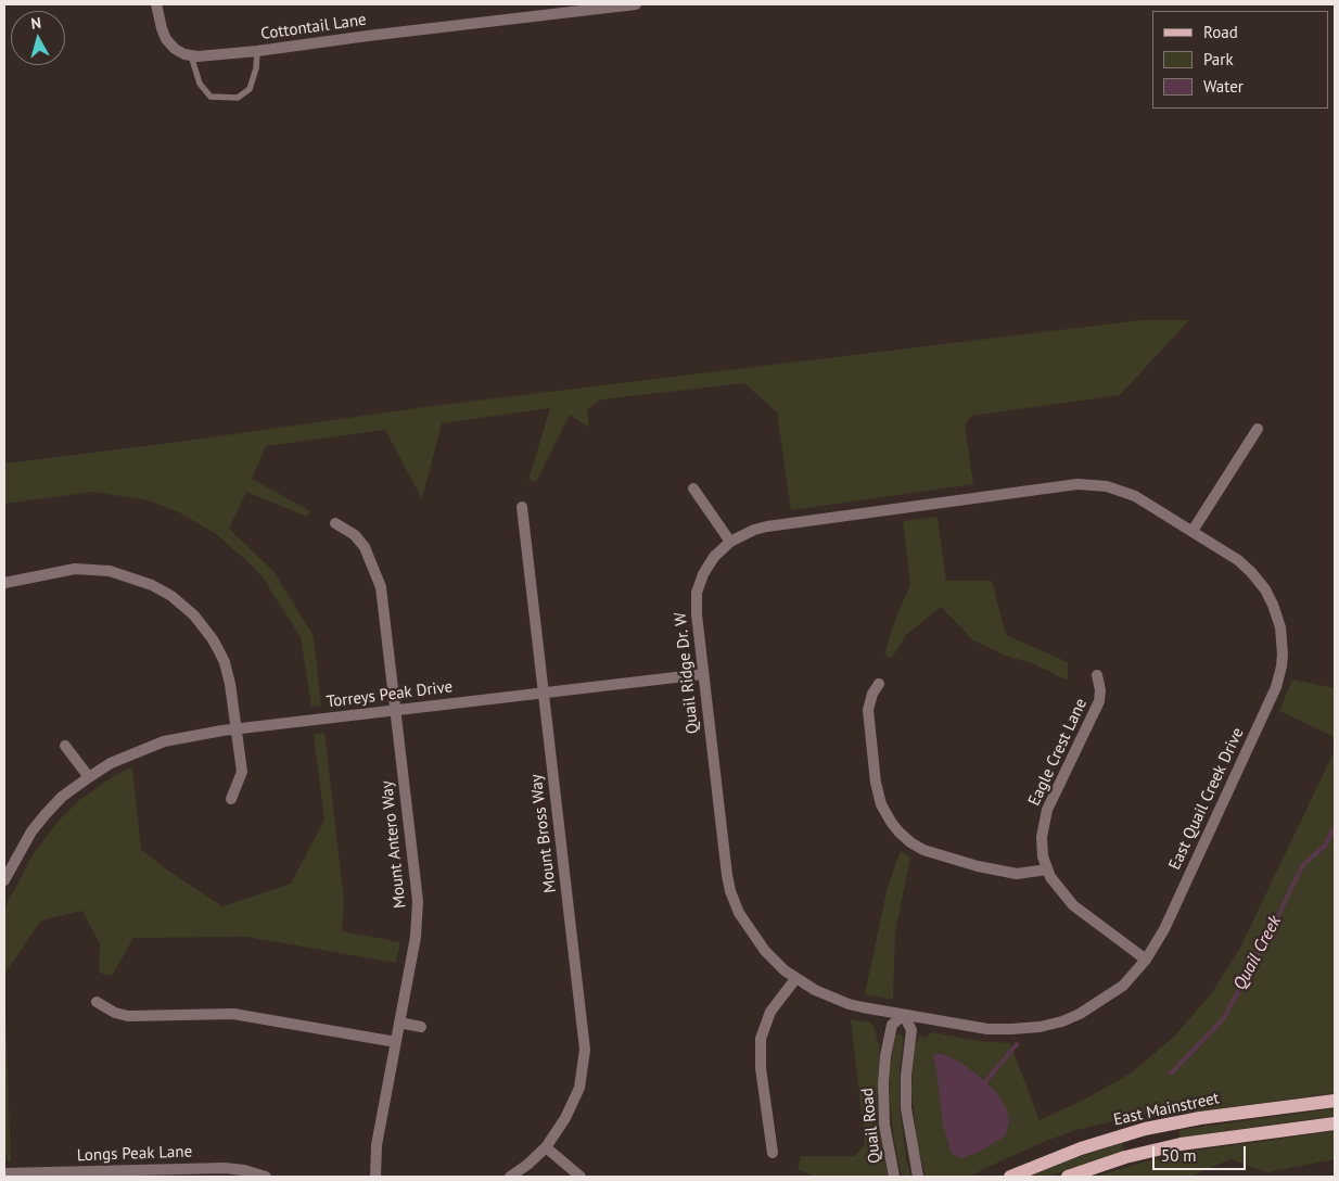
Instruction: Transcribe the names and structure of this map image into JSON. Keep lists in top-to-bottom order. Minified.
{"streets":{"main road":["East Mainstreet"],"street":["Cottontail Lane","Quail Ridge Dr. W","Torreys Peak Drive","Eagle Crest Lane","East Quail Creek Drive","Mount Bross Way","Mount Antero Way","Quail Road","Longs Peak Lane"]},"crossings":[["Quail Ridge Dr. W","Torreys Peak Drive"],["Quail Ridge Dr. W","East Quail Creek Drive"],["Quail Ridge Dr. W","Quail Road"],["Torreys Peak Drive","Mount Bross Way"],["Torreys Peak Drive","Mount Antero Way"],["Eagle Crest Lane","East Quail Creek Drive"],["East Quail Creek Drive","Quail Road"]],"water":["Quail Creek"],"legend":["Road","Park","Water"],"scale_bar":"50 m","north":"top"}
